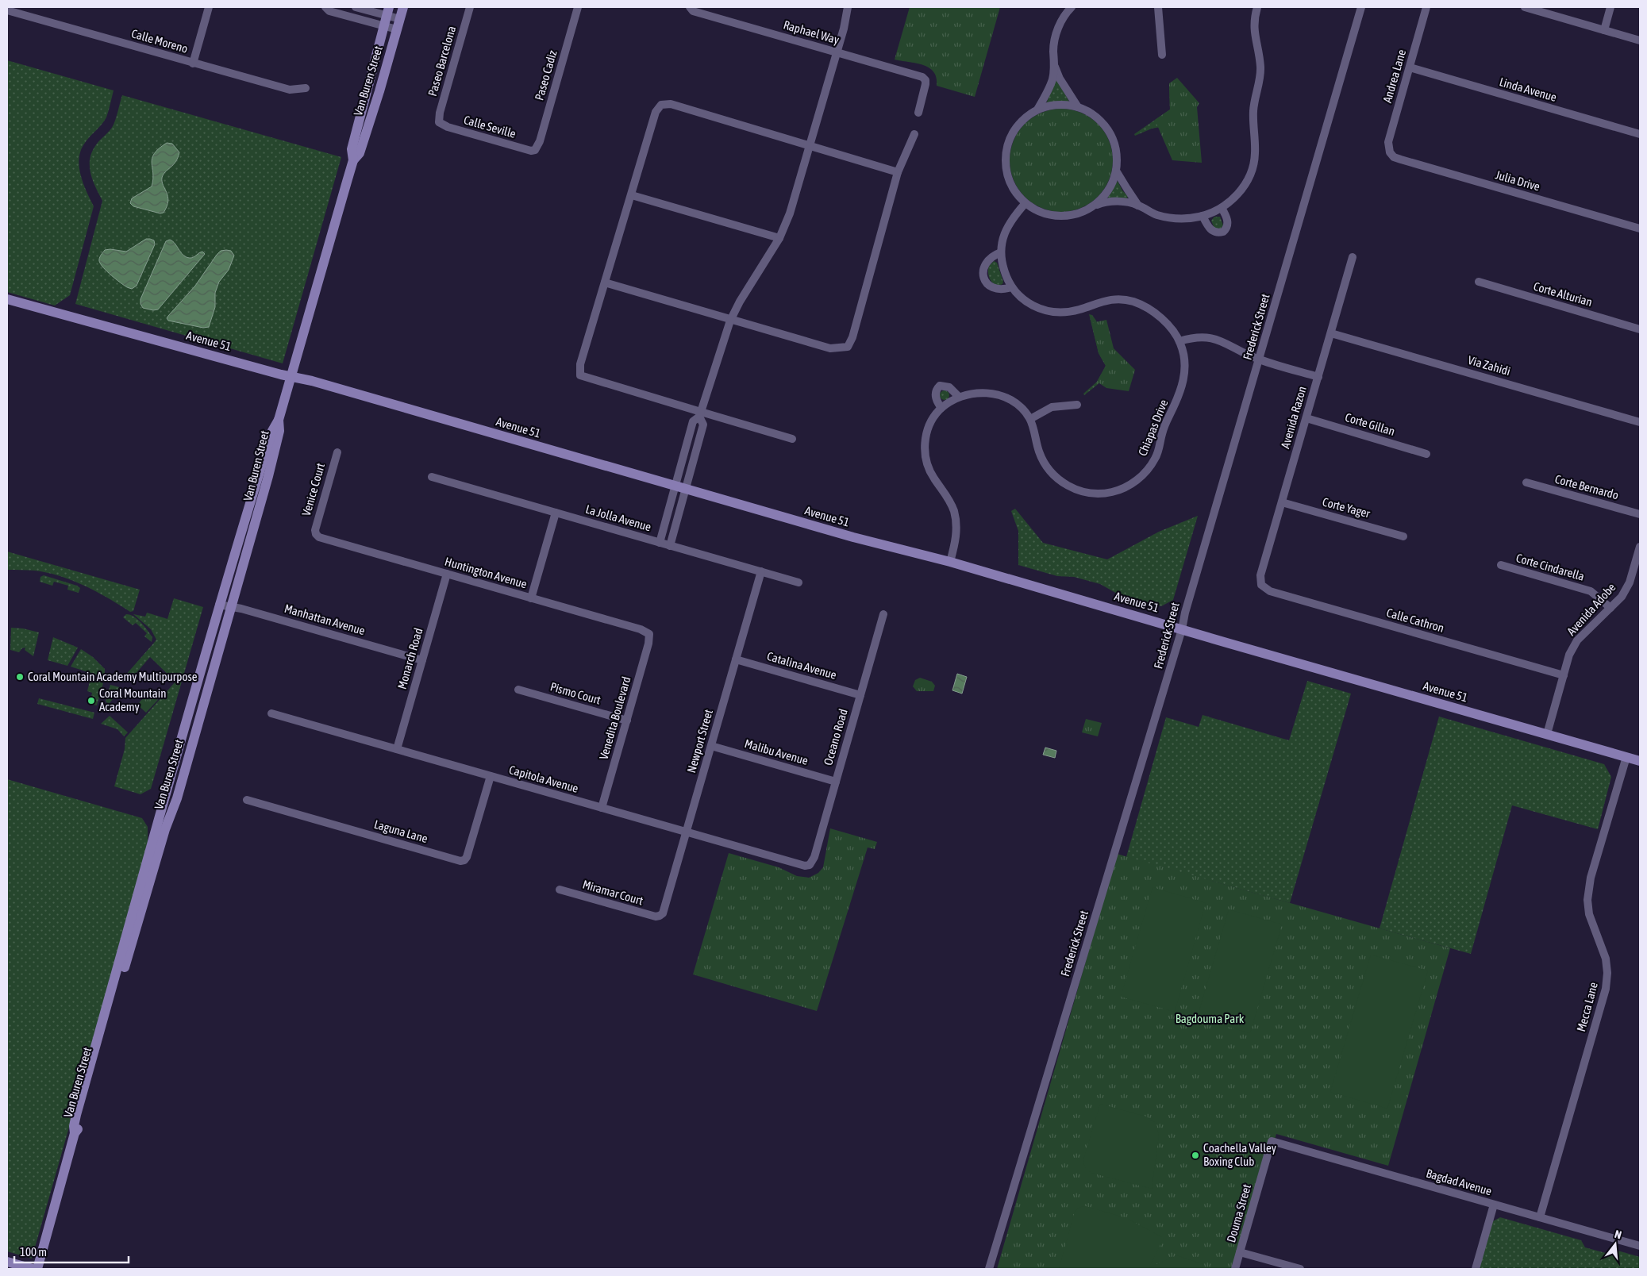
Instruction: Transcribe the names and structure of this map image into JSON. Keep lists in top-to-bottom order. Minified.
{"streets":{"street":["Raphael Way","Calle Moreno","Paseo Barcelona","Paseo Cadiz","Andrea Lane","Van Buren Street","Linda Avenue","Calle Seville","Julia Drive","Corte Alturian","Frederick Street","Avenue 51","Via Zahidi","Avenida Razon","Corte Gillan","Chiapas Drive","Corte Bernardo","Venice Court","Corte Yager","La Jolla Avenue","Corte Cindarella","Huntington Avenue","Avenida Adobe","Manhattan Avenue","Calle Cathron","Monarch Road","Catalina Avenue","Pismo Court","Venedita Boulevard","Oceano Road","Newport Street","Malibu Avenue","Capitola Avenue","Laguna Lane","Miramar Court","Mecca Lane","Bagdad Avenue","Douma Street"]},"crossings":[["Paseo Barcelona","Calle Seville"],["Paseo Cadiz","Calle Seville"],["Andrea Lane","Linda Avenue"],["Andrea Lane","Julia Drive"],["Van Buren Street","Avenue 51"],["Van Buren Street","Manhattan Avenue"],["Frederick Street","Avenue 51"],["Avenue 51","Chiapas Drive"],["Avenue 51","Avenida Adobe"],["Avenue 51","Mecca Lane"],["Via Zahidi","Avenida Razon"],["Avenida Razon","Corte Gillan"],["Avenida Razon","Corte Yager"],["Avenida Razon","Calle Cathron"],["Venice Court","Huntington Avenue"],["La Jolla Avenue","Newport Street"],["Corte Cindarella","Avenida Adobe"],["Huntington Avenue","Monarch Road"],["Huntington Avenue","Venedita Boulevard"],["Avenida Adobe","Calle Cathron"],["Manhattan Avenue","Monarch Road"],["Monarch Road","Capitola Avenue"],["Catalina Avenue","Oceano Road"],["Catalina Avenue","Newport Street"],["Pismo Court","Venedita Boulevard"],["Venedita Boulevard","Capitola Avenue"],["Oceano Road","Malibu Avenue"],["Oceano Road","Capitola Avenue"],["Newport Street","Malibu Avenue"],["Newport Street","Capitola Avenue"],["Newport Street","Miramar Court"],["Capitola Avenue","Laguna Lane"],["Mecca Lane","Bagdad Avenue"],["Bagdad Avenue","Douma Street"]],"parks":["Bagdouma Park"],"places":["Coral Mountain Academy Multipurpose","Coral Mountain Academy","Coachella Valley Boxing Club"],"scale_bar":"100 m","north":"top"}
